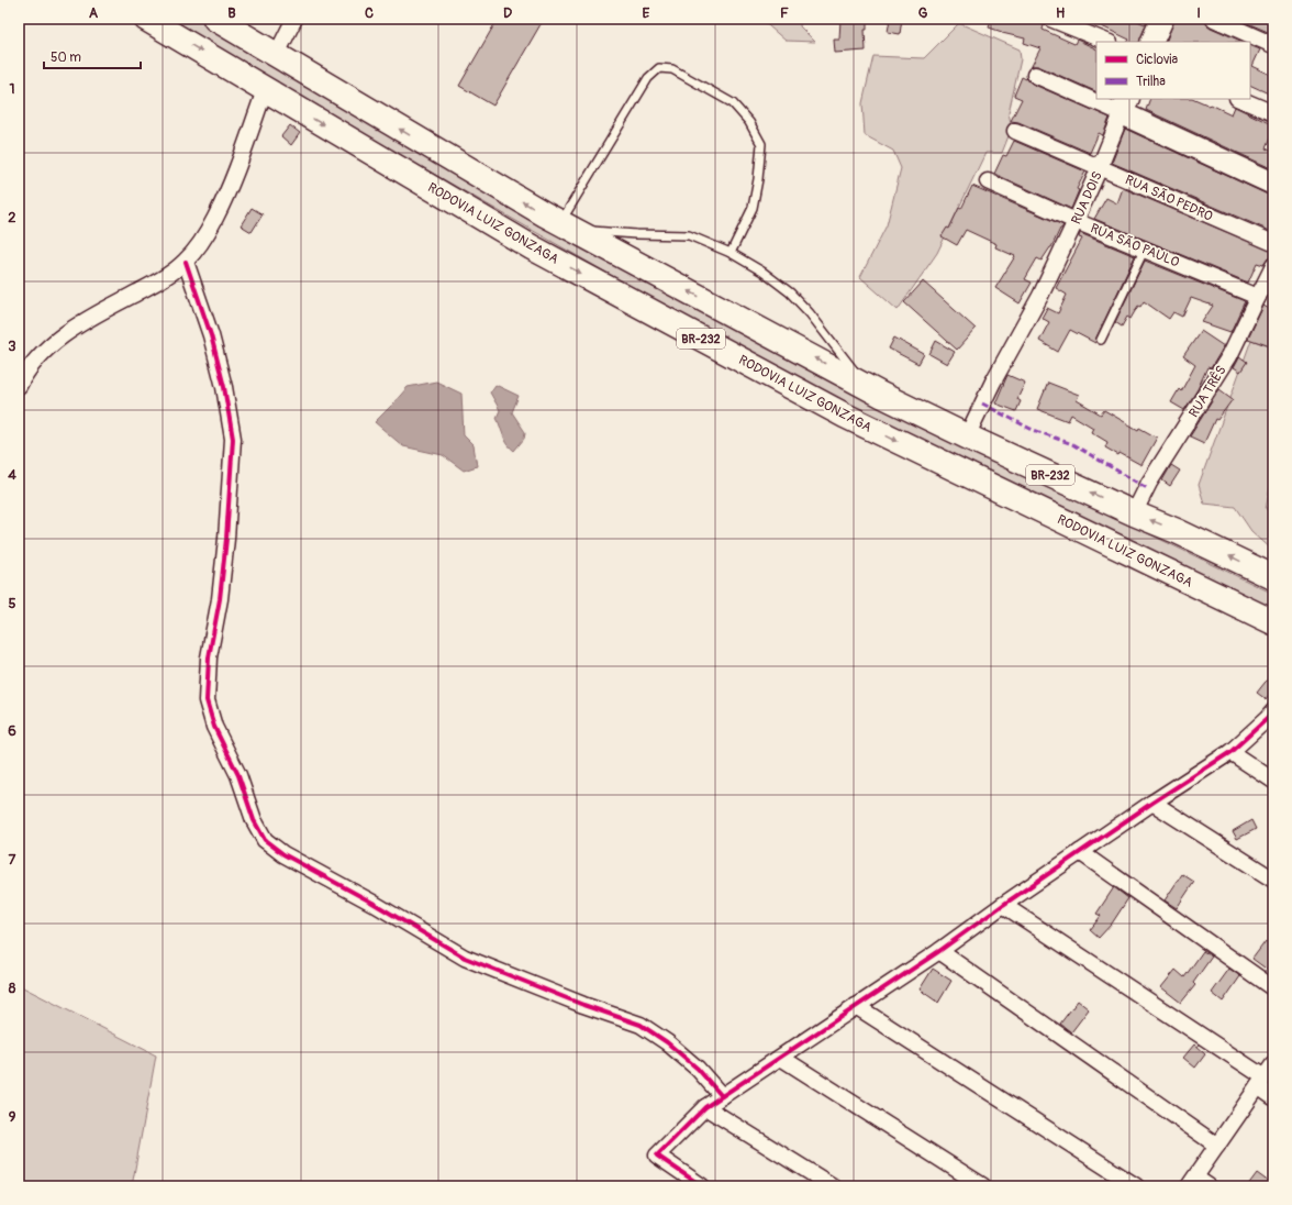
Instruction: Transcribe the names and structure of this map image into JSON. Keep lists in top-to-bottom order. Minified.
{"streets":{"highway":["RODOVIA LUIZ GONZAGA","BR-232"],"street":["RUA DOIS","RUA SÃO PEDRO","RUA SÃO PAULO","RUA TRÊS"]},"crossings":[["RUA DOIS","RUA SÃO PEDRO"],["RUA DOIS","RUA SÃO PAULO"],["RUA DOIS","BR-232"],["RUA SÃO PAULO","RUA TRÊS"],["BR-232","RUA TRÊS"]],"legend":["Ciclovia","Trilha"],"scale_bar":"50 m","grid":{"columns":["A","B","C","D","E","F","G","H","I"],"rows":["1","2","3","4","5","6","7","8","9"]}}
